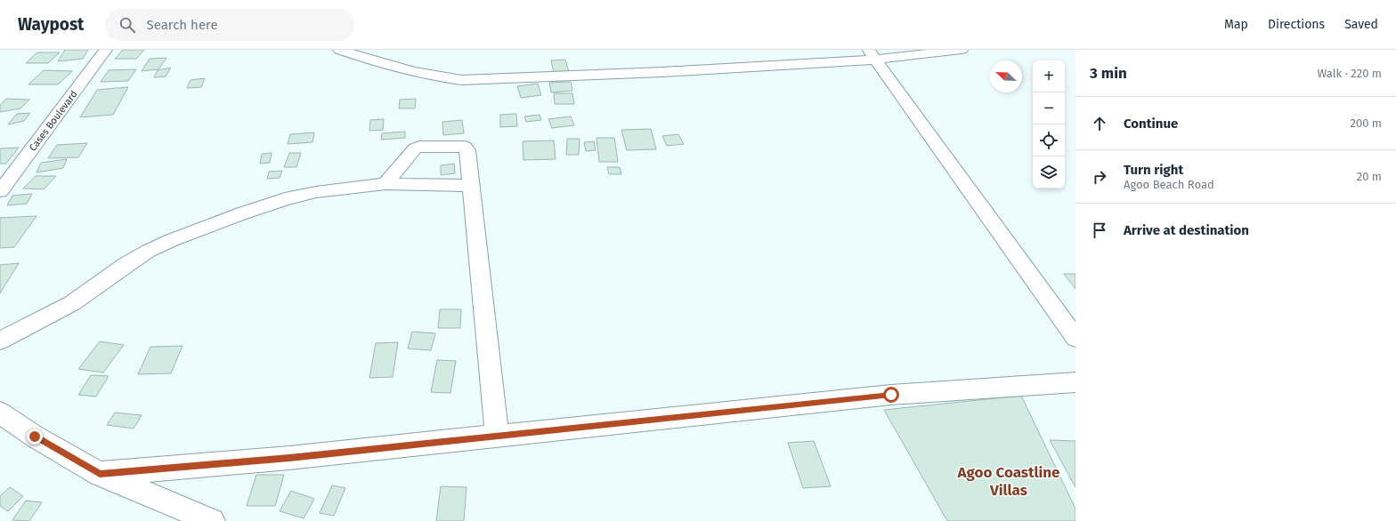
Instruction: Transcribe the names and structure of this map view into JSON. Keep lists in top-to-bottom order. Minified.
{"streets":{"street":["Cases Boulevard"]},"districts":["Agoo Coastline Villas"],"north":"top left","page":{"header":"Waypost","search":"Search here","nav":["Map","Directions","Saved"],"heading":["3 min","Walk · 220 m"],"map_buttons":["+","−"],"list":[["Continue","200 m"],["Turn right","Agoo Beach Road","20 m"],"Arrive at destination"]}}
